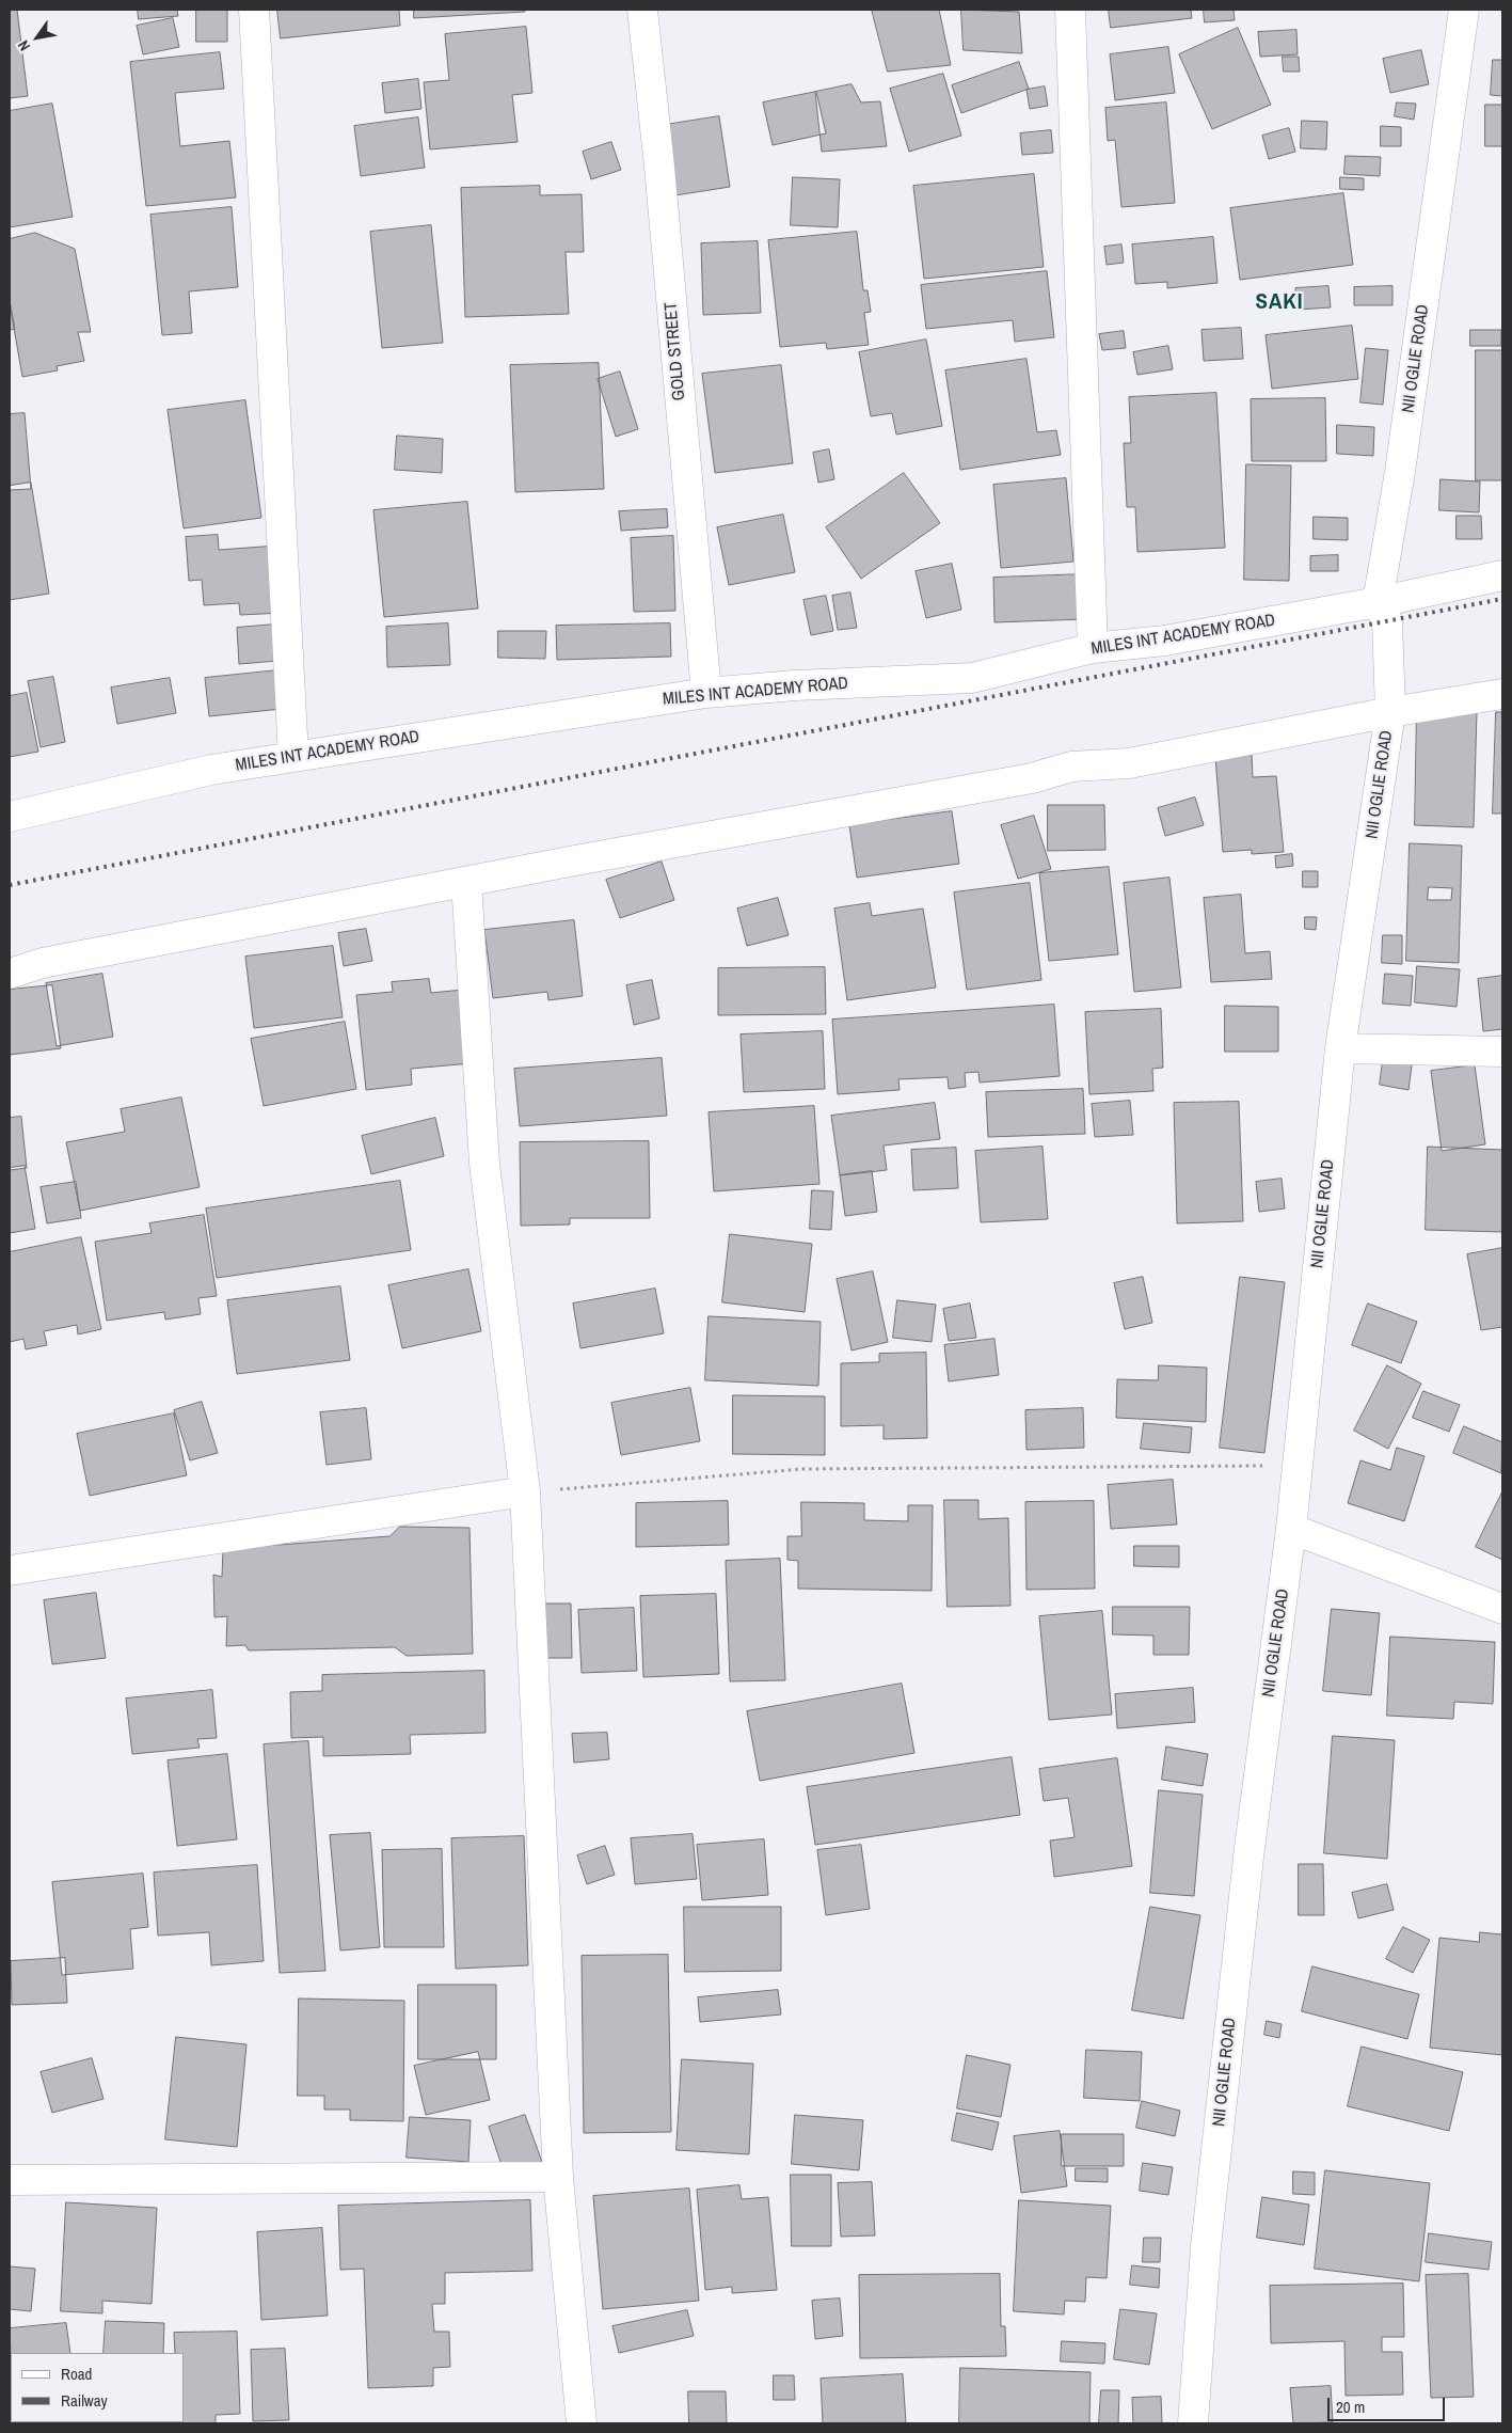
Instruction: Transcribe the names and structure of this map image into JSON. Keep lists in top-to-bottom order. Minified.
{"streets":{"street":["GOLD STREET","NII OGLIE ROAD","MILES INT ACADEMY ROAD"]},"crossings":[["GOLD STREET","MILES INT ACADEMY ROAD"],["NII OGLIE ROAD","MILES INT ACADEMY ROAD"]],"districts":["SAKI"],"legend":["Road","Railway"],"scale_bar":"20 m","north":"bottom left"}
